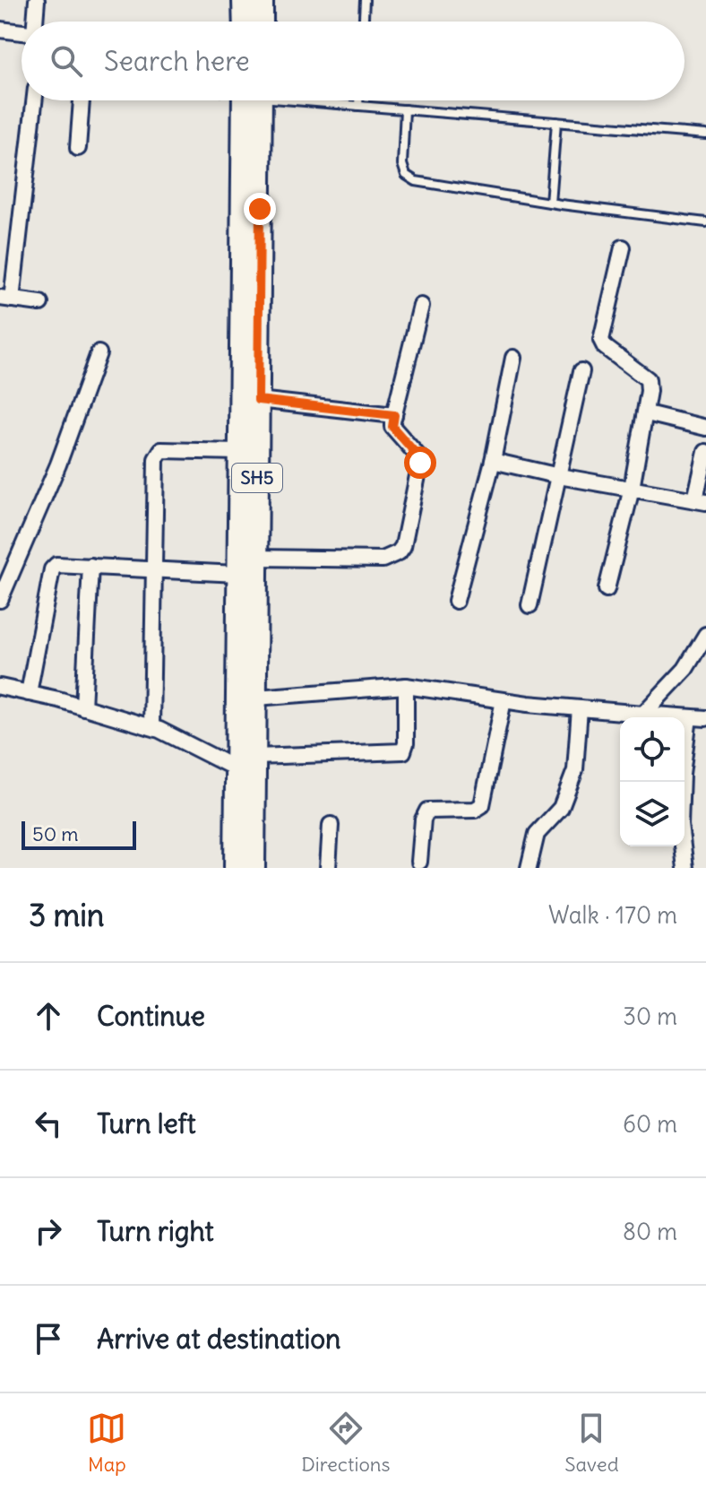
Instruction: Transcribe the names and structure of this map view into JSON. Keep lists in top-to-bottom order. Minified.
{"streets":{"main road":["SH5"]},"scale_bar":"50 m","page":{"search":"Search here","scale":"50 m","heading":["3 min","Walk · 170 m"],"list":[["Continue","30 m"],["Turn left","60 m"],["Turn right","80 m"],"Arrive at destination"],"nav":["Map","Directions","Saved"]}}
